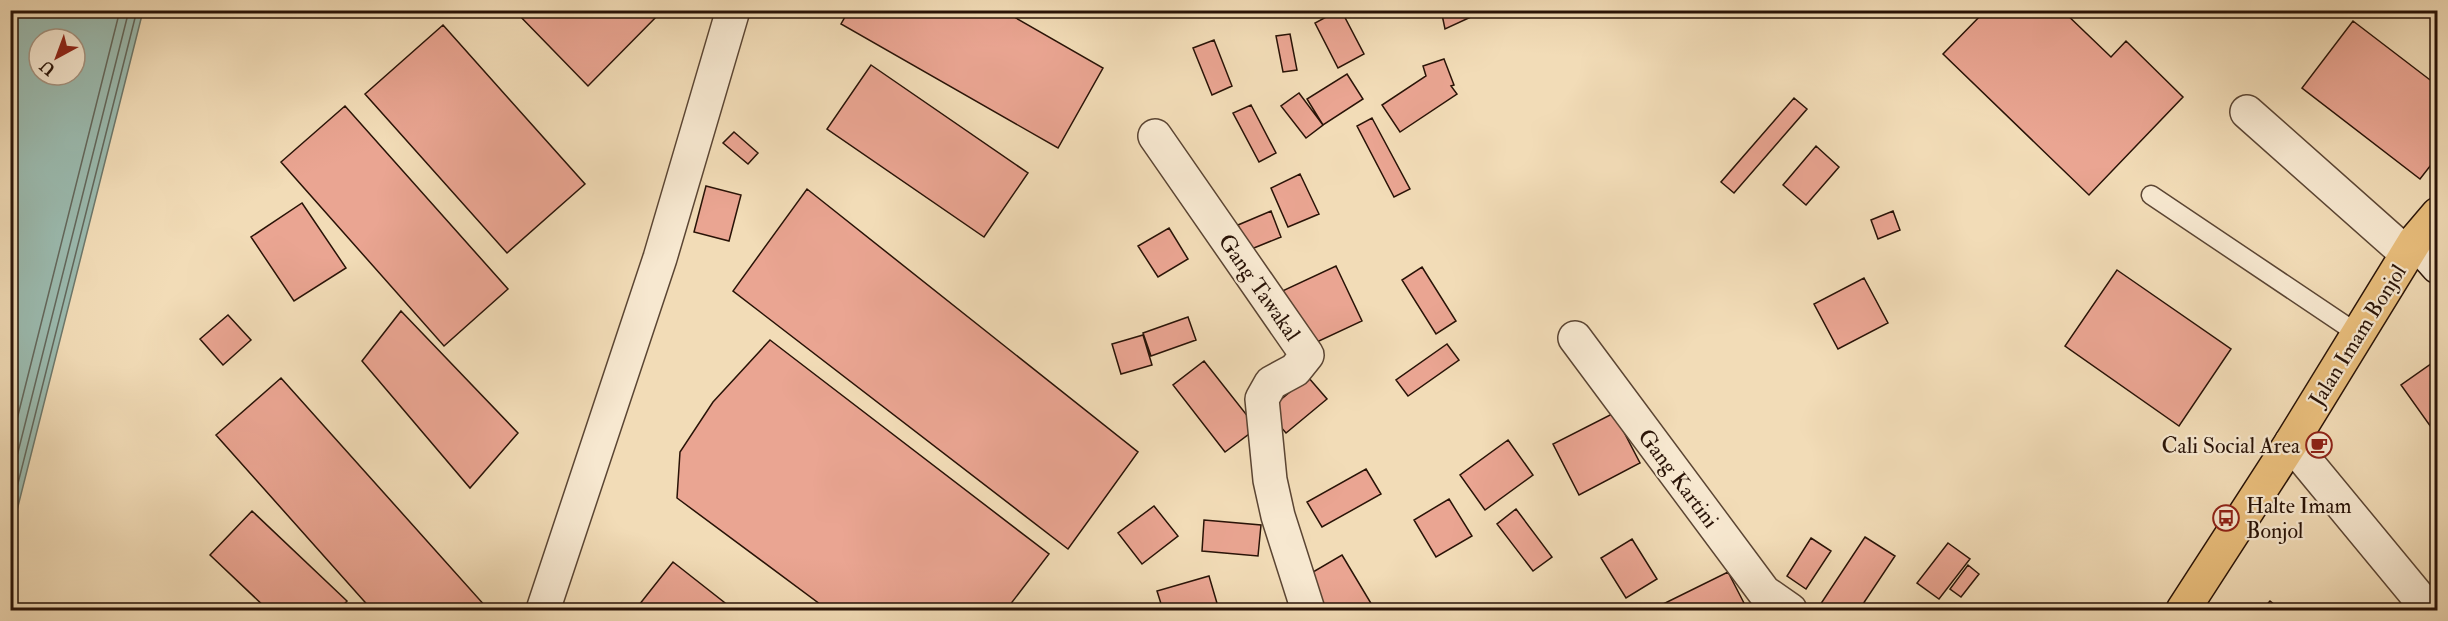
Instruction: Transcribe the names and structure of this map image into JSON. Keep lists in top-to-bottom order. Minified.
{"streets":{"main road":["Jalan Imam Bonjol"],"street":["Gang Tawakal","Gang Kartini"]},"places":{"cafe":["Cali Social Area"],"bus stop":["Halte Imam Bonjol"]},"north":"bottom left"}
